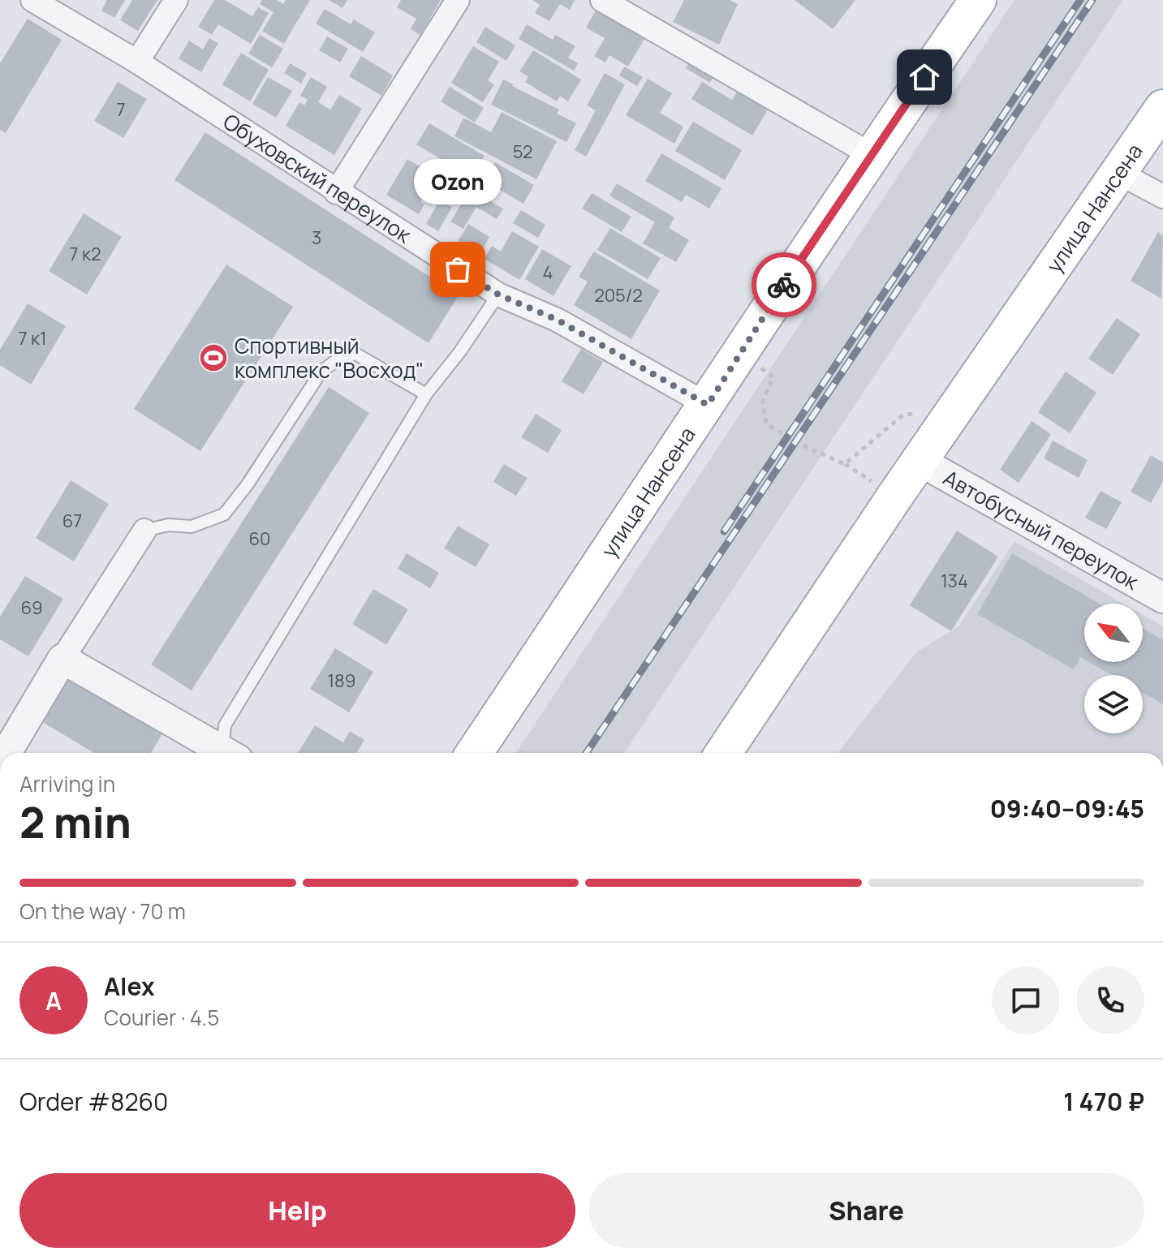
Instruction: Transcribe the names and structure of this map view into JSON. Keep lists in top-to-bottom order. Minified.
{"streets":{"main road":["улица Нансена"],"street":["Обуховский переулок","Автобусный переулок"]},"crossings":[["Обуховский переулок","улица Нансена"],["улица Нансена","Автобусный переулок"]],"places":{"other":["Ozon"],"sports":["Спортивный комплекс \"Восход\""]},"house_numbers":["7","52","3","7 к2","4","205/2","7 к1","67","60","134","69","189"],"north":"top left","page":{"bubble":"Ozon","heading":["2 min","Arriving in","09:40–09:45"],"panel":["Alex","Courier · 4.5","Order #8260","1 470 ₽"],"bar":"On the way · 70 m","round":"A","buttons":["Help","Share"]}}
